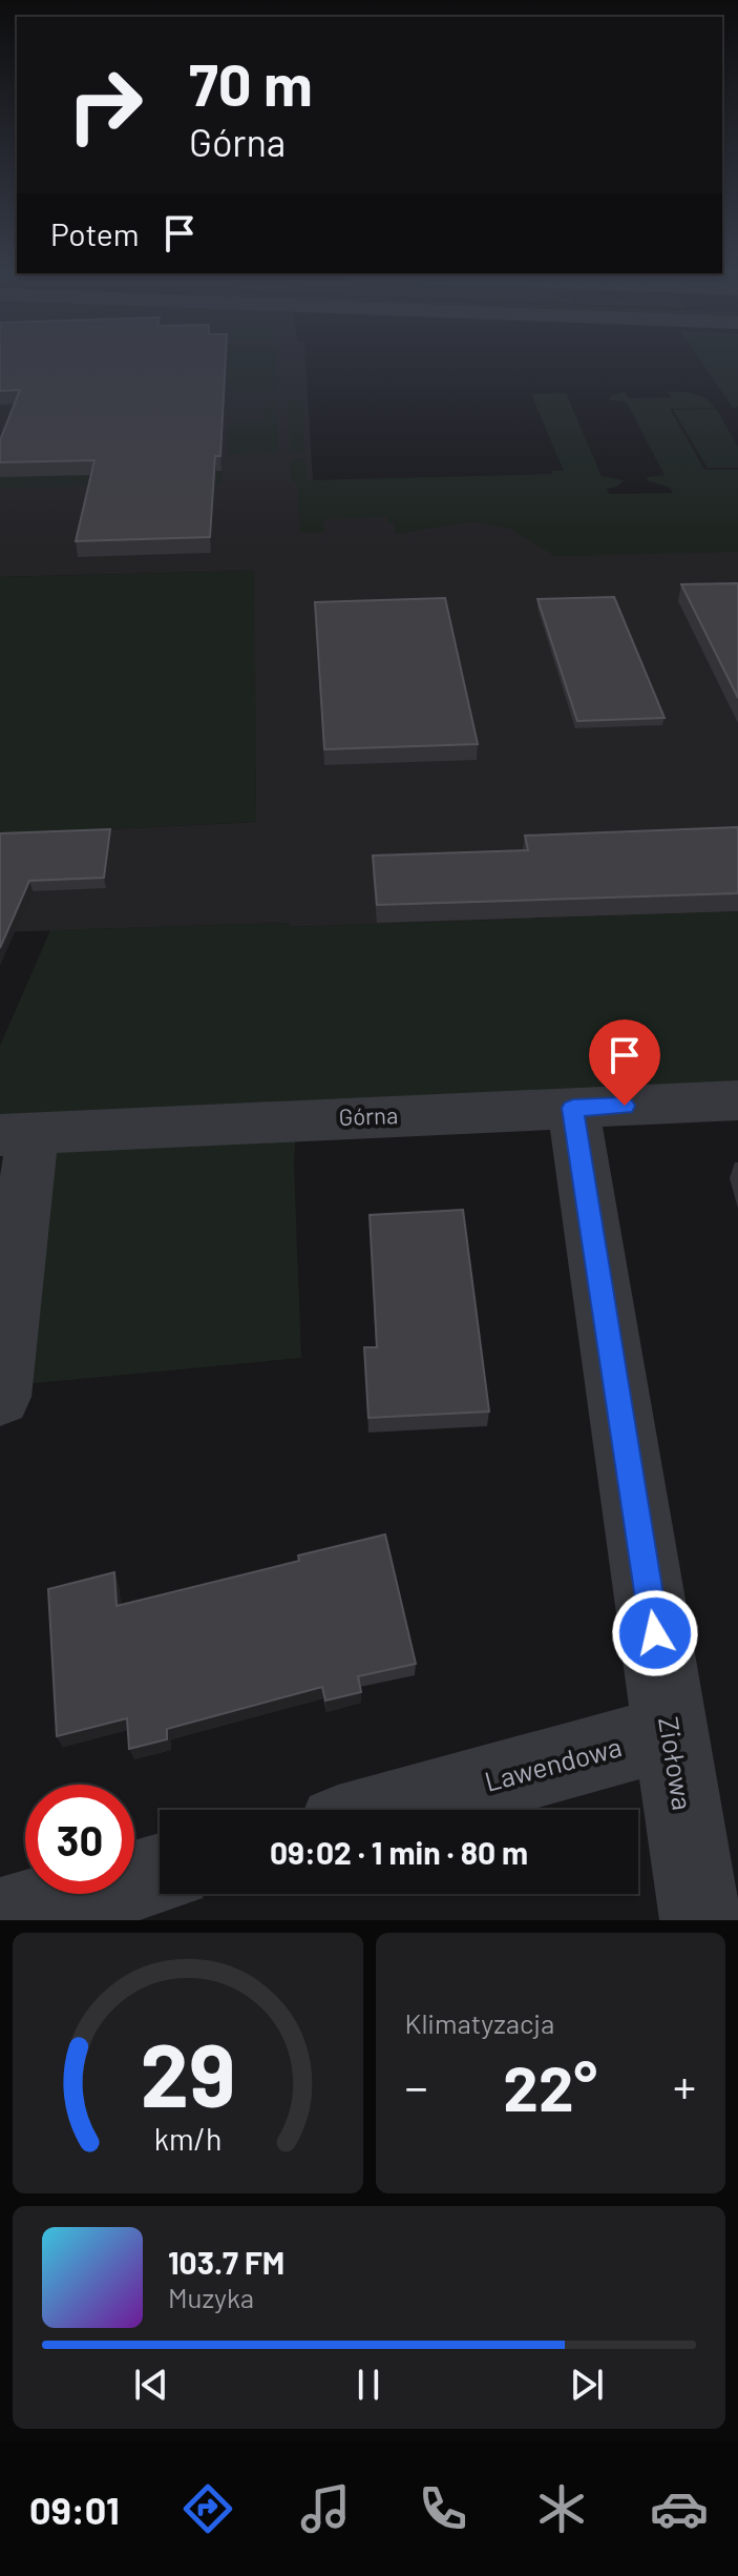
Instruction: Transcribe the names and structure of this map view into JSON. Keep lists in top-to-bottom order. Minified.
{"streets":{"street":["Górna","Ziołowa","Lawendowa"]},"crossings":[["Górna","Ziołowa"],["Ziołowa","Lawendowa"]],"page":{"turn":["70 m","Górna"],"then":"Potem","limit":"30","trip":"09:02 · 1 min · 80 m","tile":"Klimatyzacja","heat":["−","22°","+"],"song":["103.7 FM","Muzyka"],"tabs":"09:01","gauge":["29","km/h"]}}
